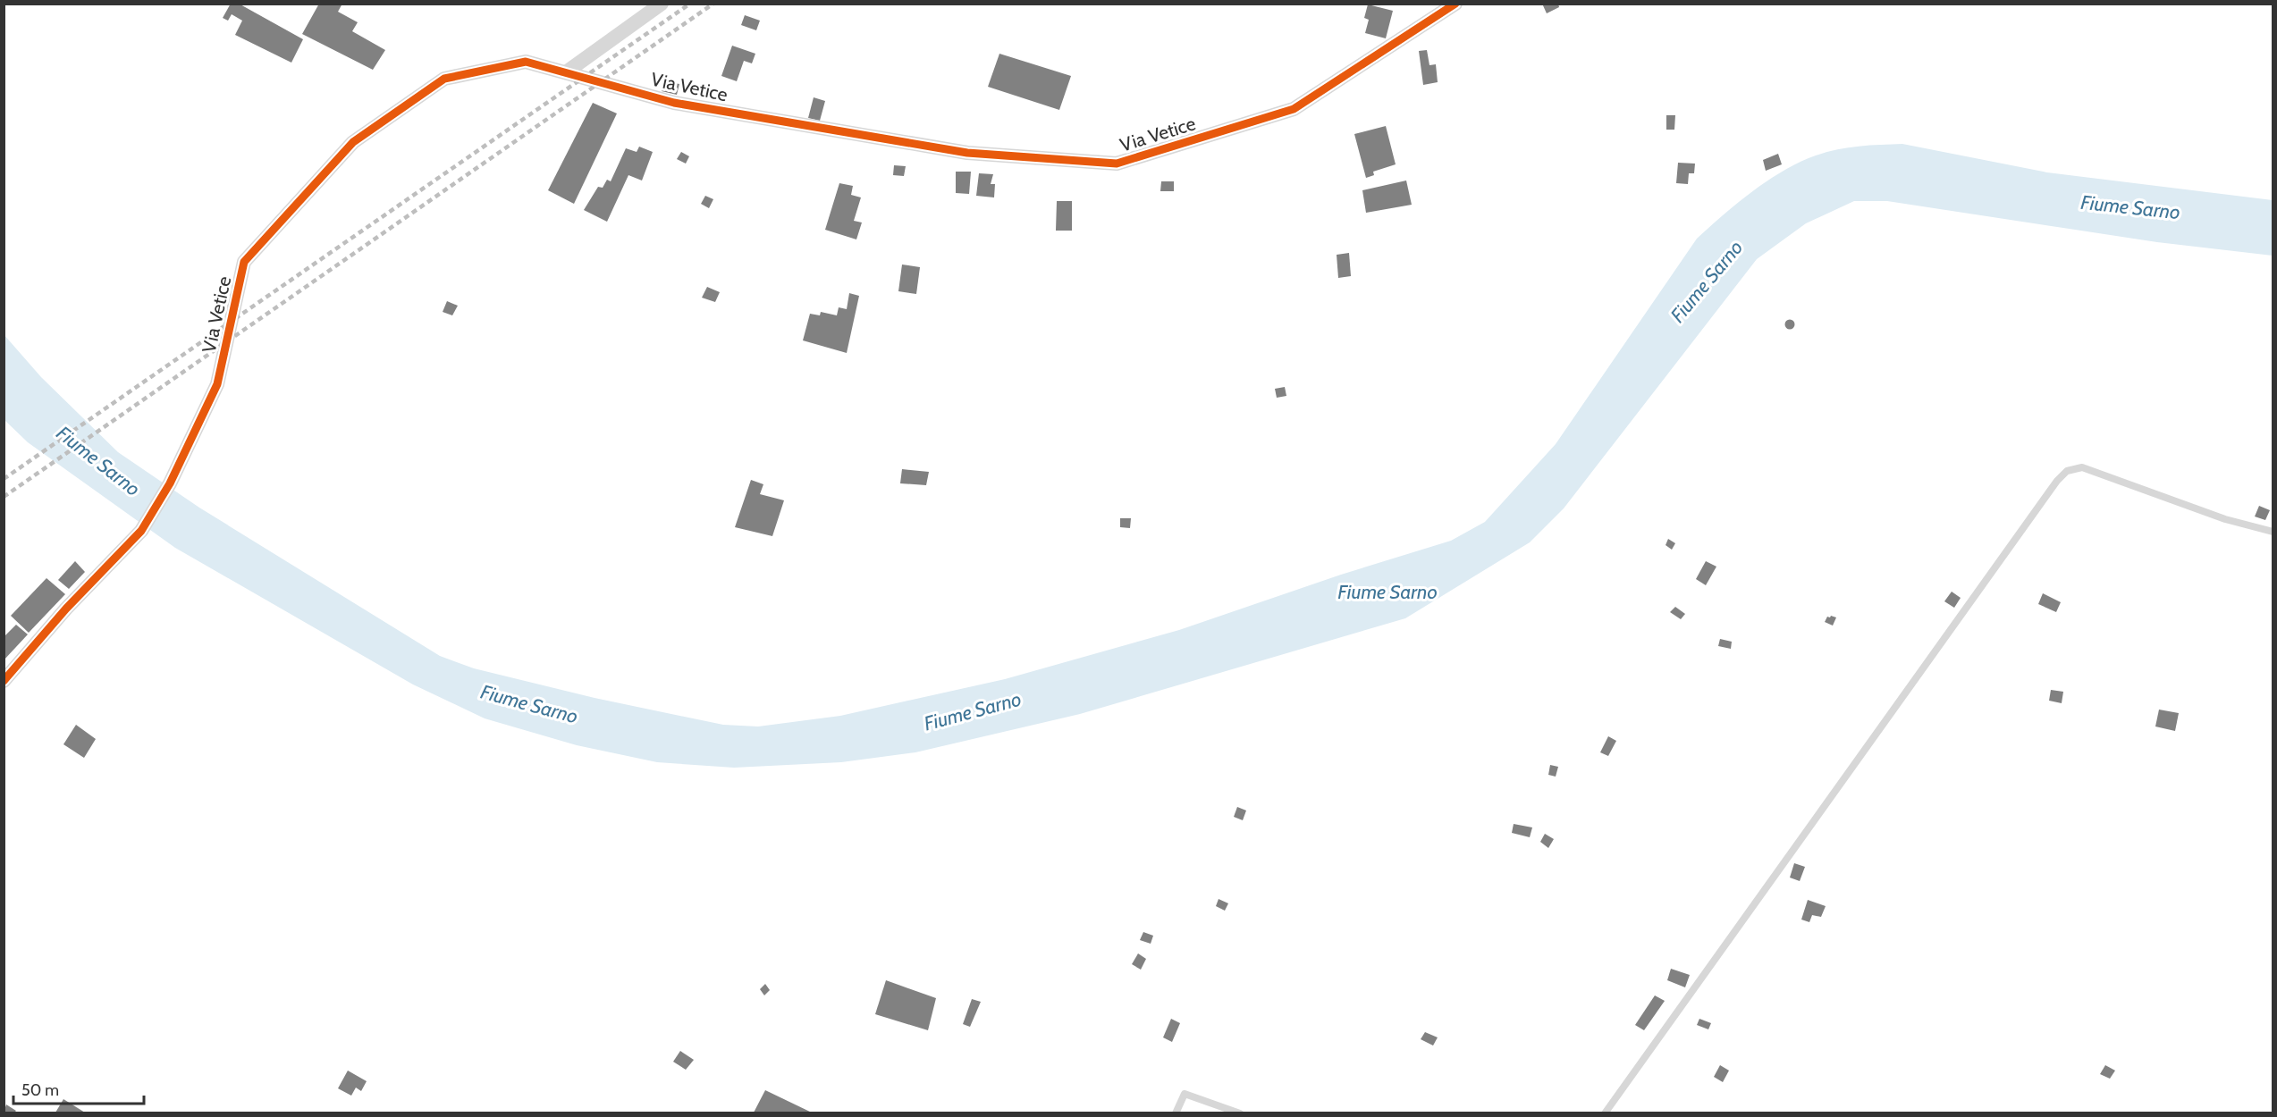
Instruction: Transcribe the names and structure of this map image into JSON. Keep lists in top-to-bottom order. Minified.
{"streets":{"street":["Via Vetice"]},"water":["Fiume Sarno"],"scale_bar":"50 m"}
